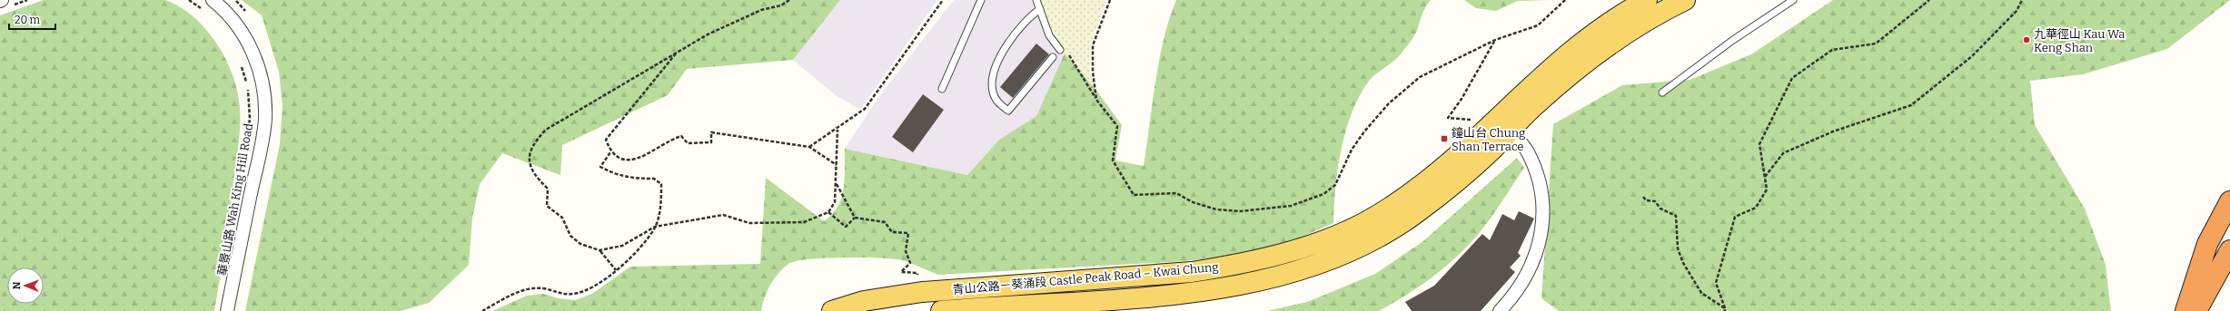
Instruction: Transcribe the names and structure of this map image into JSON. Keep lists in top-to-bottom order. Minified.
{"streets":{"main road":["青山公路－葵涌段 Castle Peak Road – Kwai Chung"],"street":["華景山路 Wah King Hill Road"]},"places":{"other":["九華徑山 Kau Wa Keng Shan"],"transit":["鐘山台 Chung Shan Terrace"]},"scale_bar":"20 m","north":"left"}
